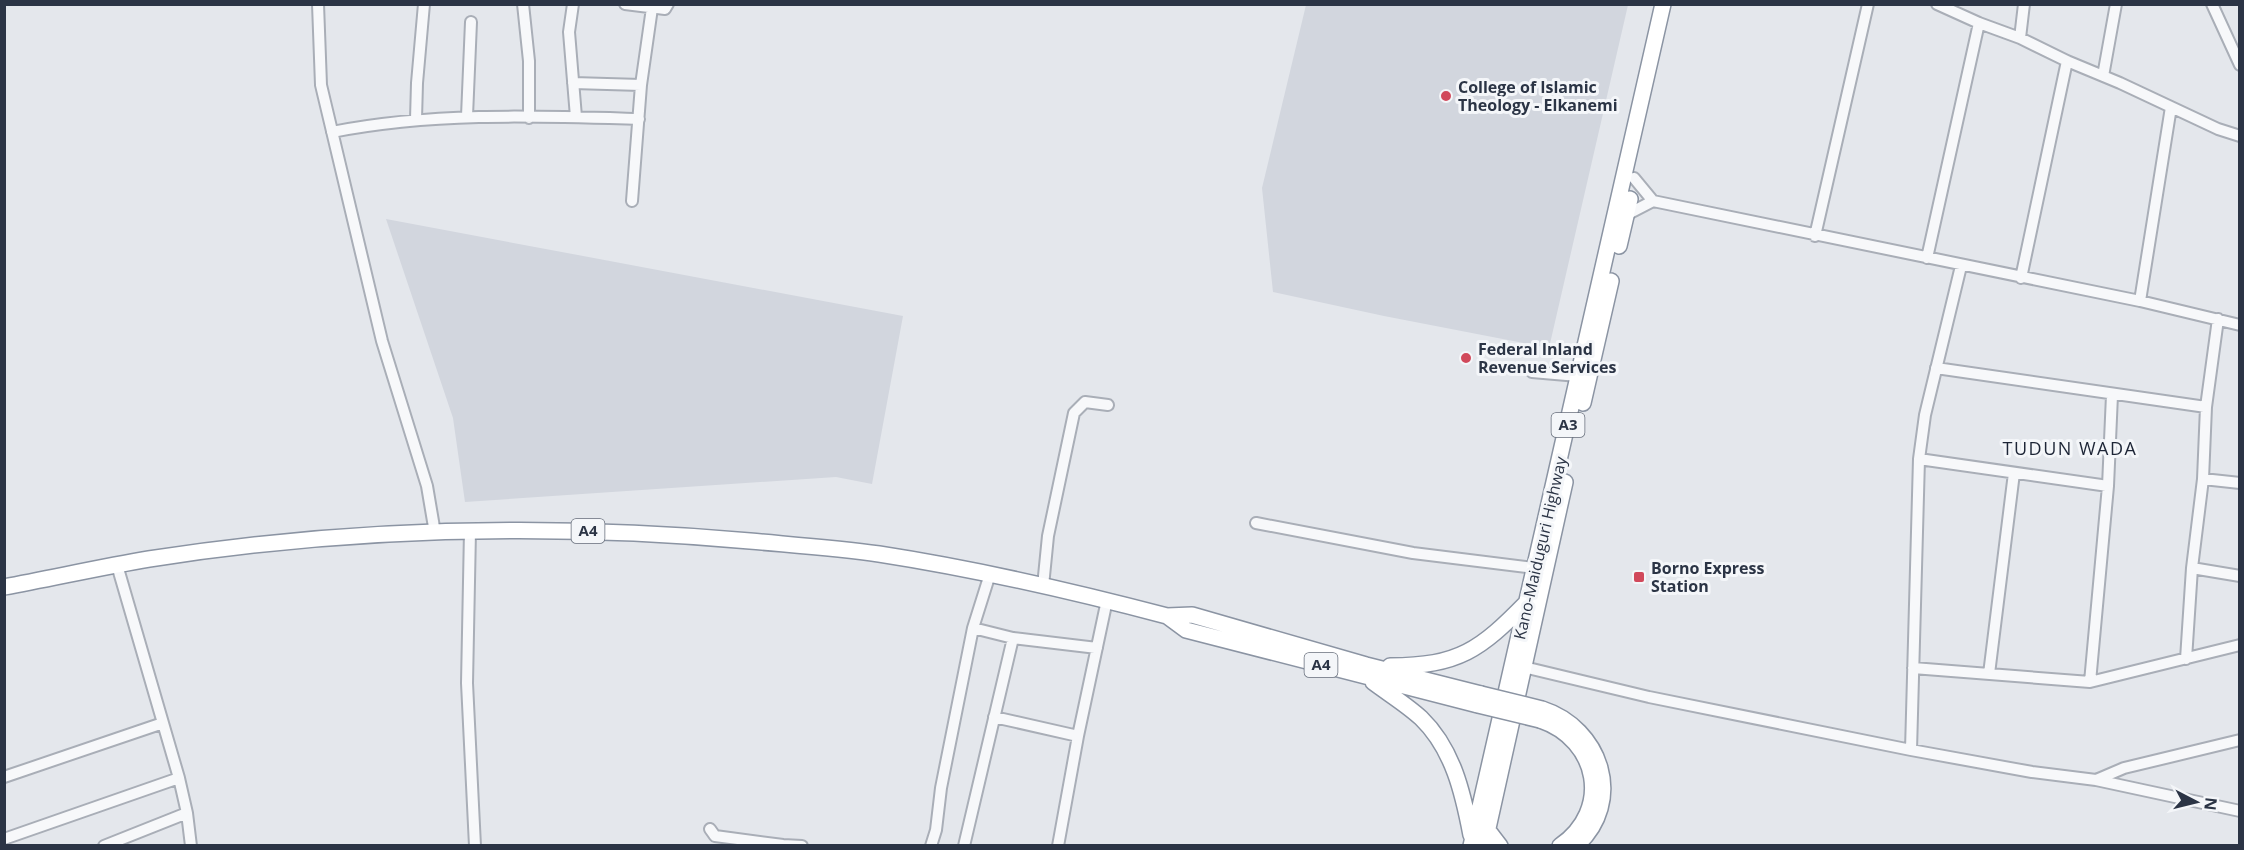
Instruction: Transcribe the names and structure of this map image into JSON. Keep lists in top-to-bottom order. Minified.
{"streets":{"highway":["A3","A4","Kano-Maiduguri Highway"]},"districts":["TUDUN WADA"],"places":{"other":["College of Islamic Theology - Elkanemi","Federal Inland Revenue Services"],"transit":["Borno Express Station"]},"north":"right"}
